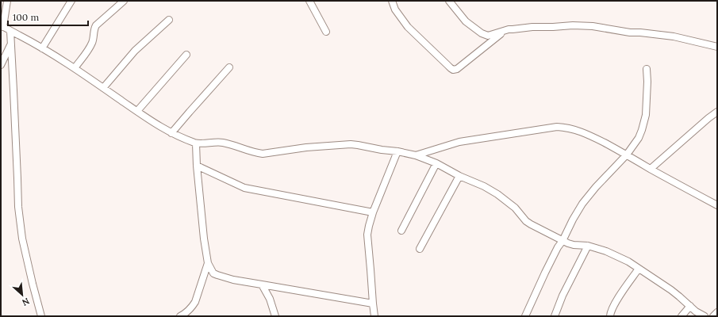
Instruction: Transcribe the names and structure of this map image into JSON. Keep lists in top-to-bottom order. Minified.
{"scale_bar":"100 m","north":"bottom right"}
